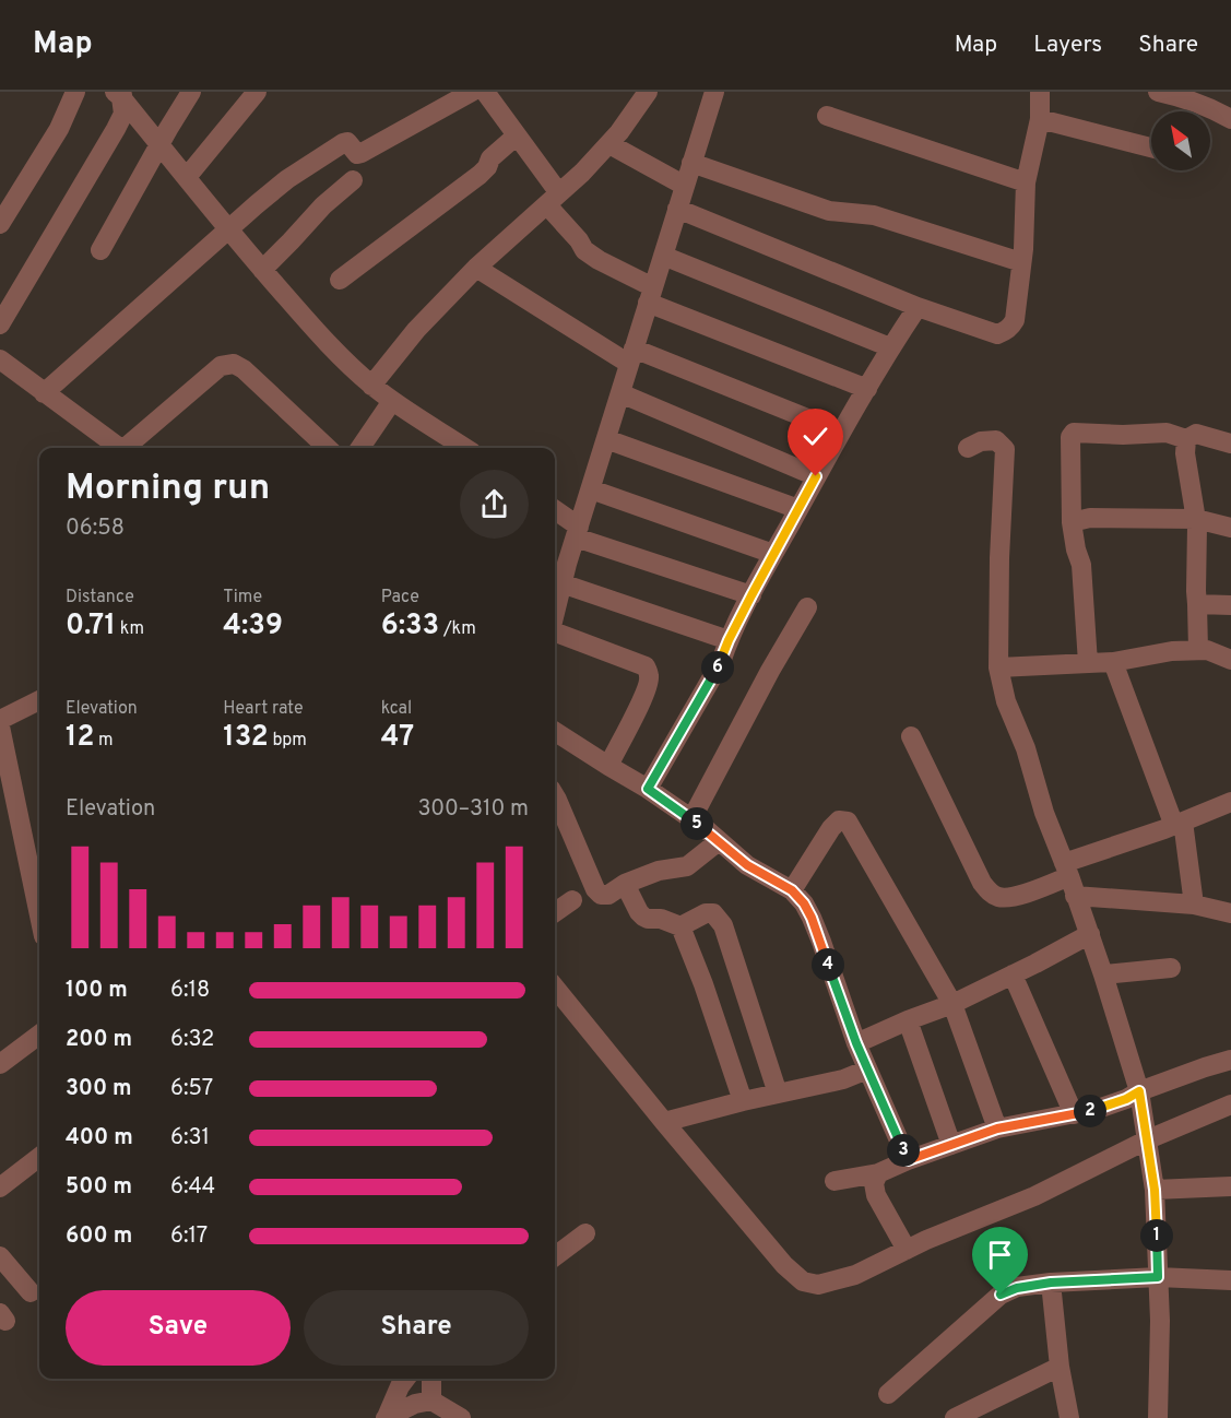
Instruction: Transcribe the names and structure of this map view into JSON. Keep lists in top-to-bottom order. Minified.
{"north":"top left","page":{"header":"Map","nav":["Map","Layers","Share"],"heading":["Morning run","06:58"],"stats":[["Distance","0.71 km"],["Time","4:39"],["Pace","6:33 /km"],["Elevation","12 m"],["Heart rate","132 bpm"],["kcal","47"]],"pins":["6","5","4","2","3","1"],"chart":["Elevation","300–310 m"],"list":[{"name":"100 m","note":"6:18"},{"name":"200 m","note":"6:32"},{"name":"300 m","note":"6:57"},{"name":"400 m","note":"6:31"},{"name":"500 m","note":"6:44"},{"name":"600 m","note":"6:17"}],"buttons":["Save","Share"]}}
